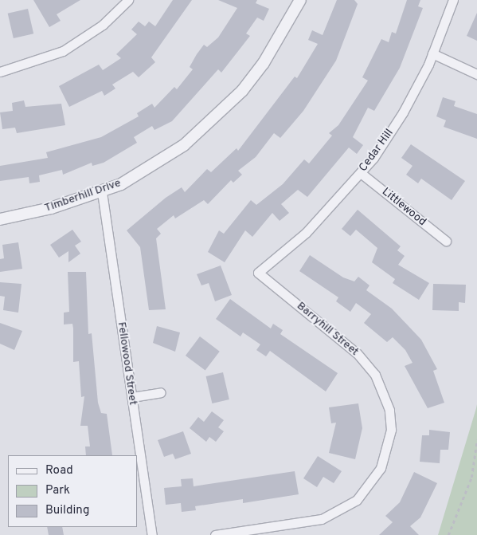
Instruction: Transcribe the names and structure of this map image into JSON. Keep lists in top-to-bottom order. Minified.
{"streets":{"street":["Cedar Hill","Timberhill Drive","Littlewood","Barryhill Street","Fellowood Street"]},"crossings":[["Cedar Hill","Littlewood"],["Cedar Hill","Barryhill Street"],["Timberhill Drive","Fellowood Street"]],"legend":["Road","Park","Building"]}
